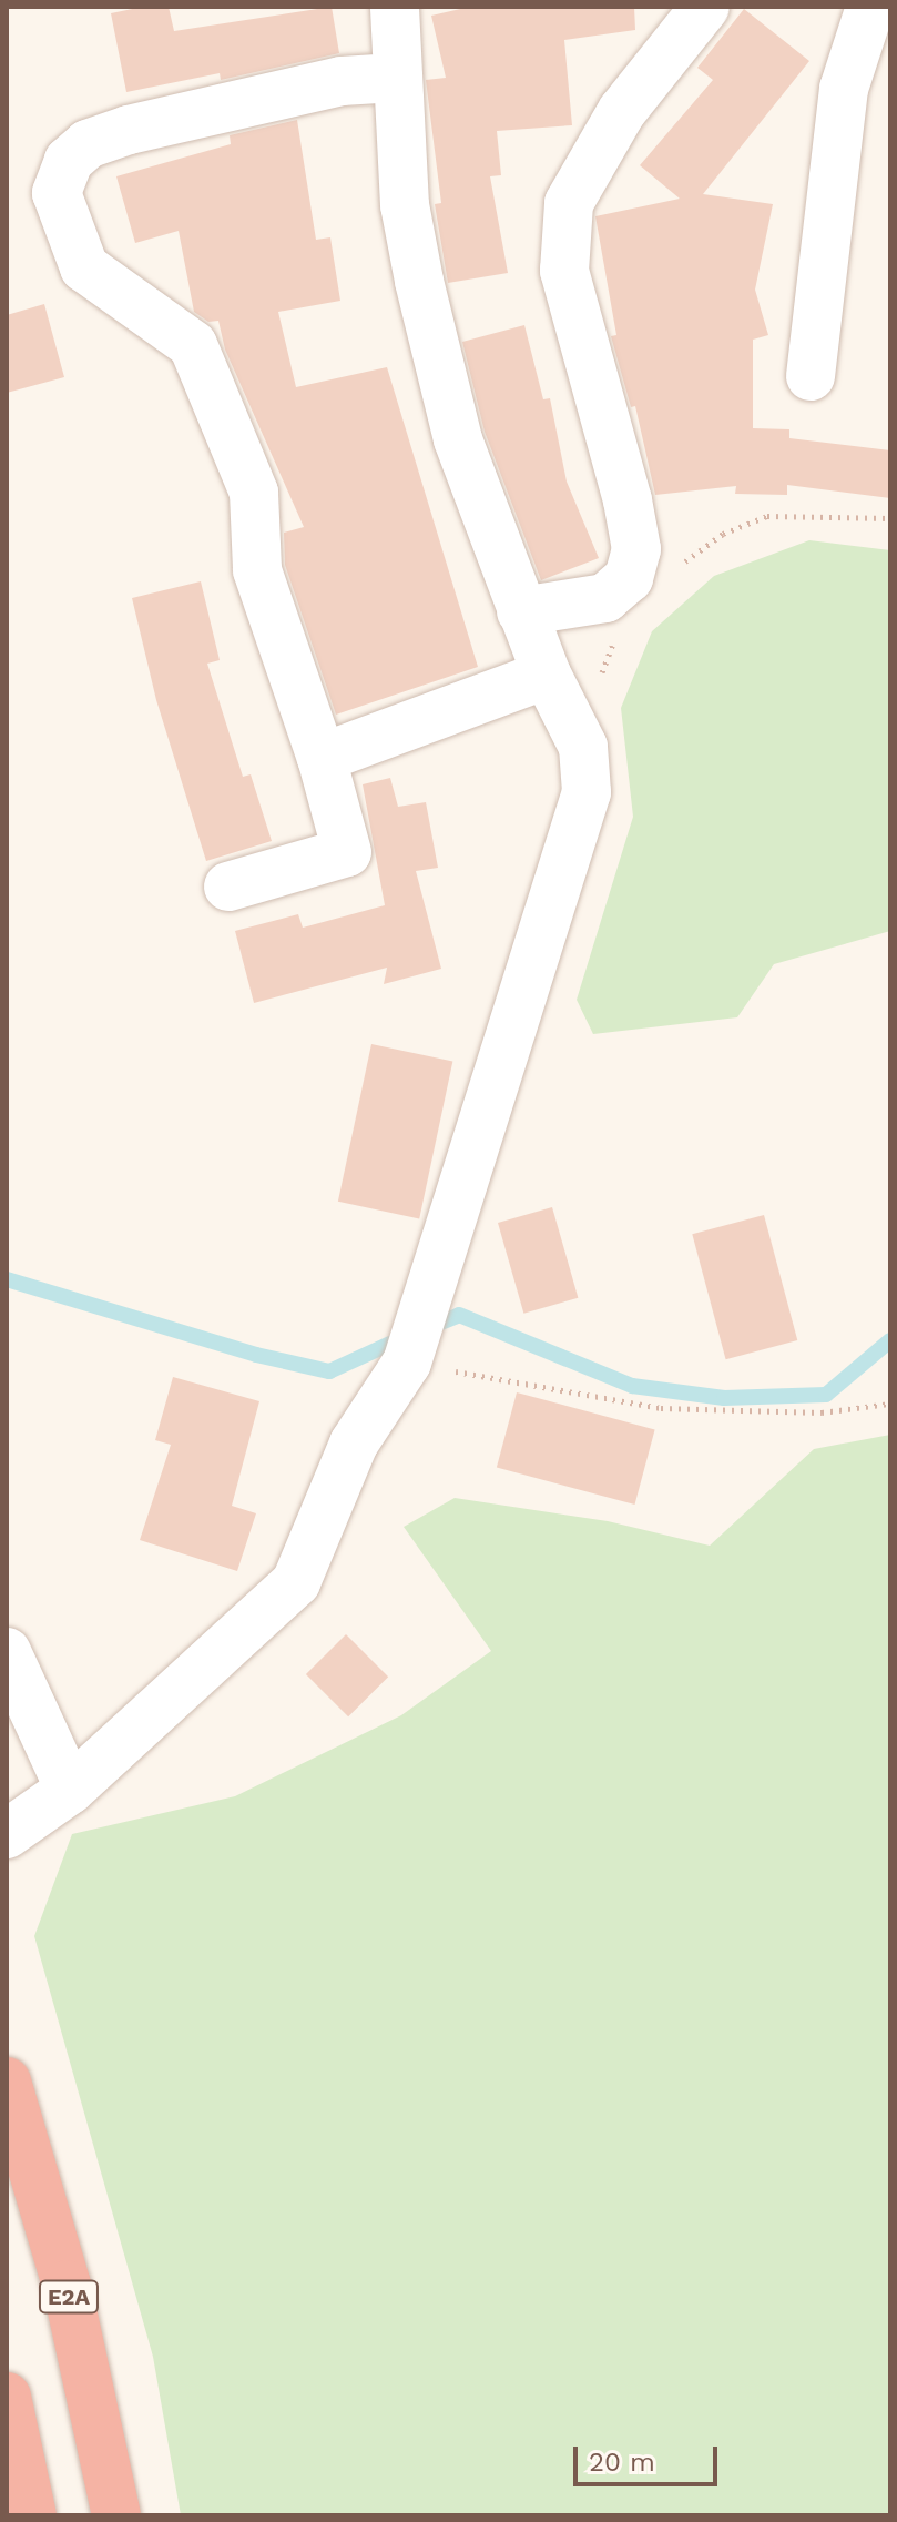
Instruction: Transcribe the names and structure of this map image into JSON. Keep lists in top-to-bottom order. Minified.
{"streets":{"highway":["E2A"]},"scale_bar":"20 m"}
